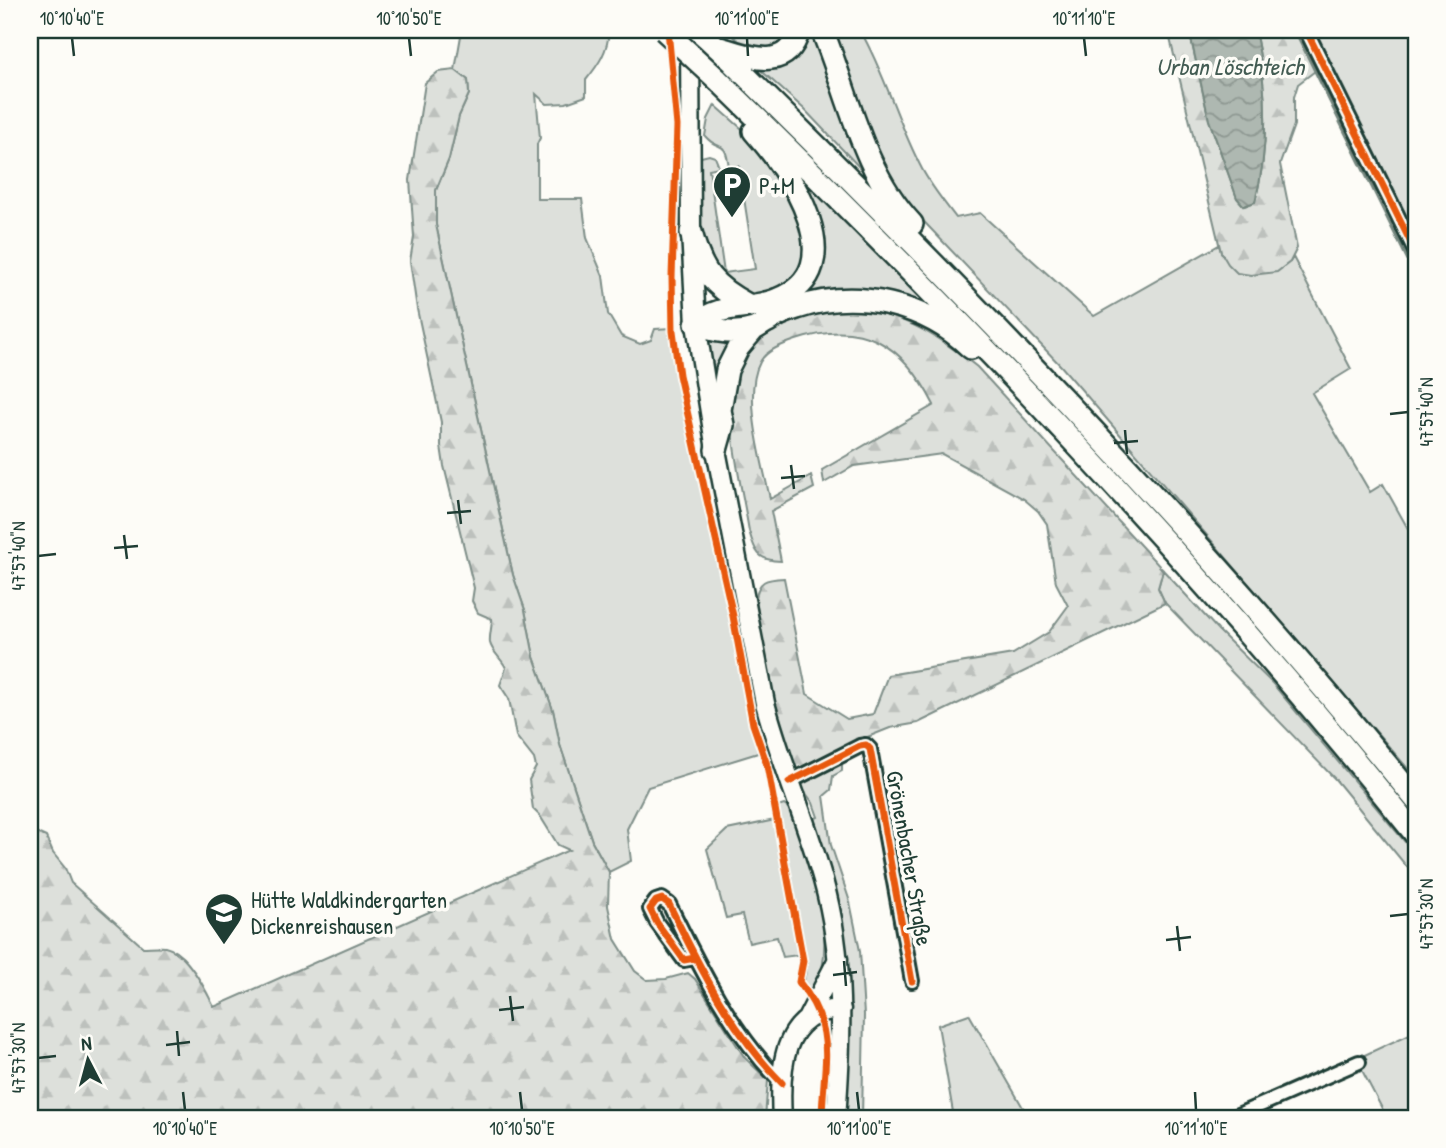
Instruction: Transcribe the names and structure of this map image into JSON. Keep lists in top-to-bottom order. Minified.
{"streets":{"street":["Grönenbacher Straße"]},"water":["Urban Löschteich"],"places":{"parking":["P+M"],"school or university":["Hütte Waldkindergarten Dickenreishausen"]},"north":"top","coordinates":["10°10'40\"E","10°10'50\"E","10°11'00\"E","10°11'10\"E","47°57'40\"N","47°57'30\"N"]}
